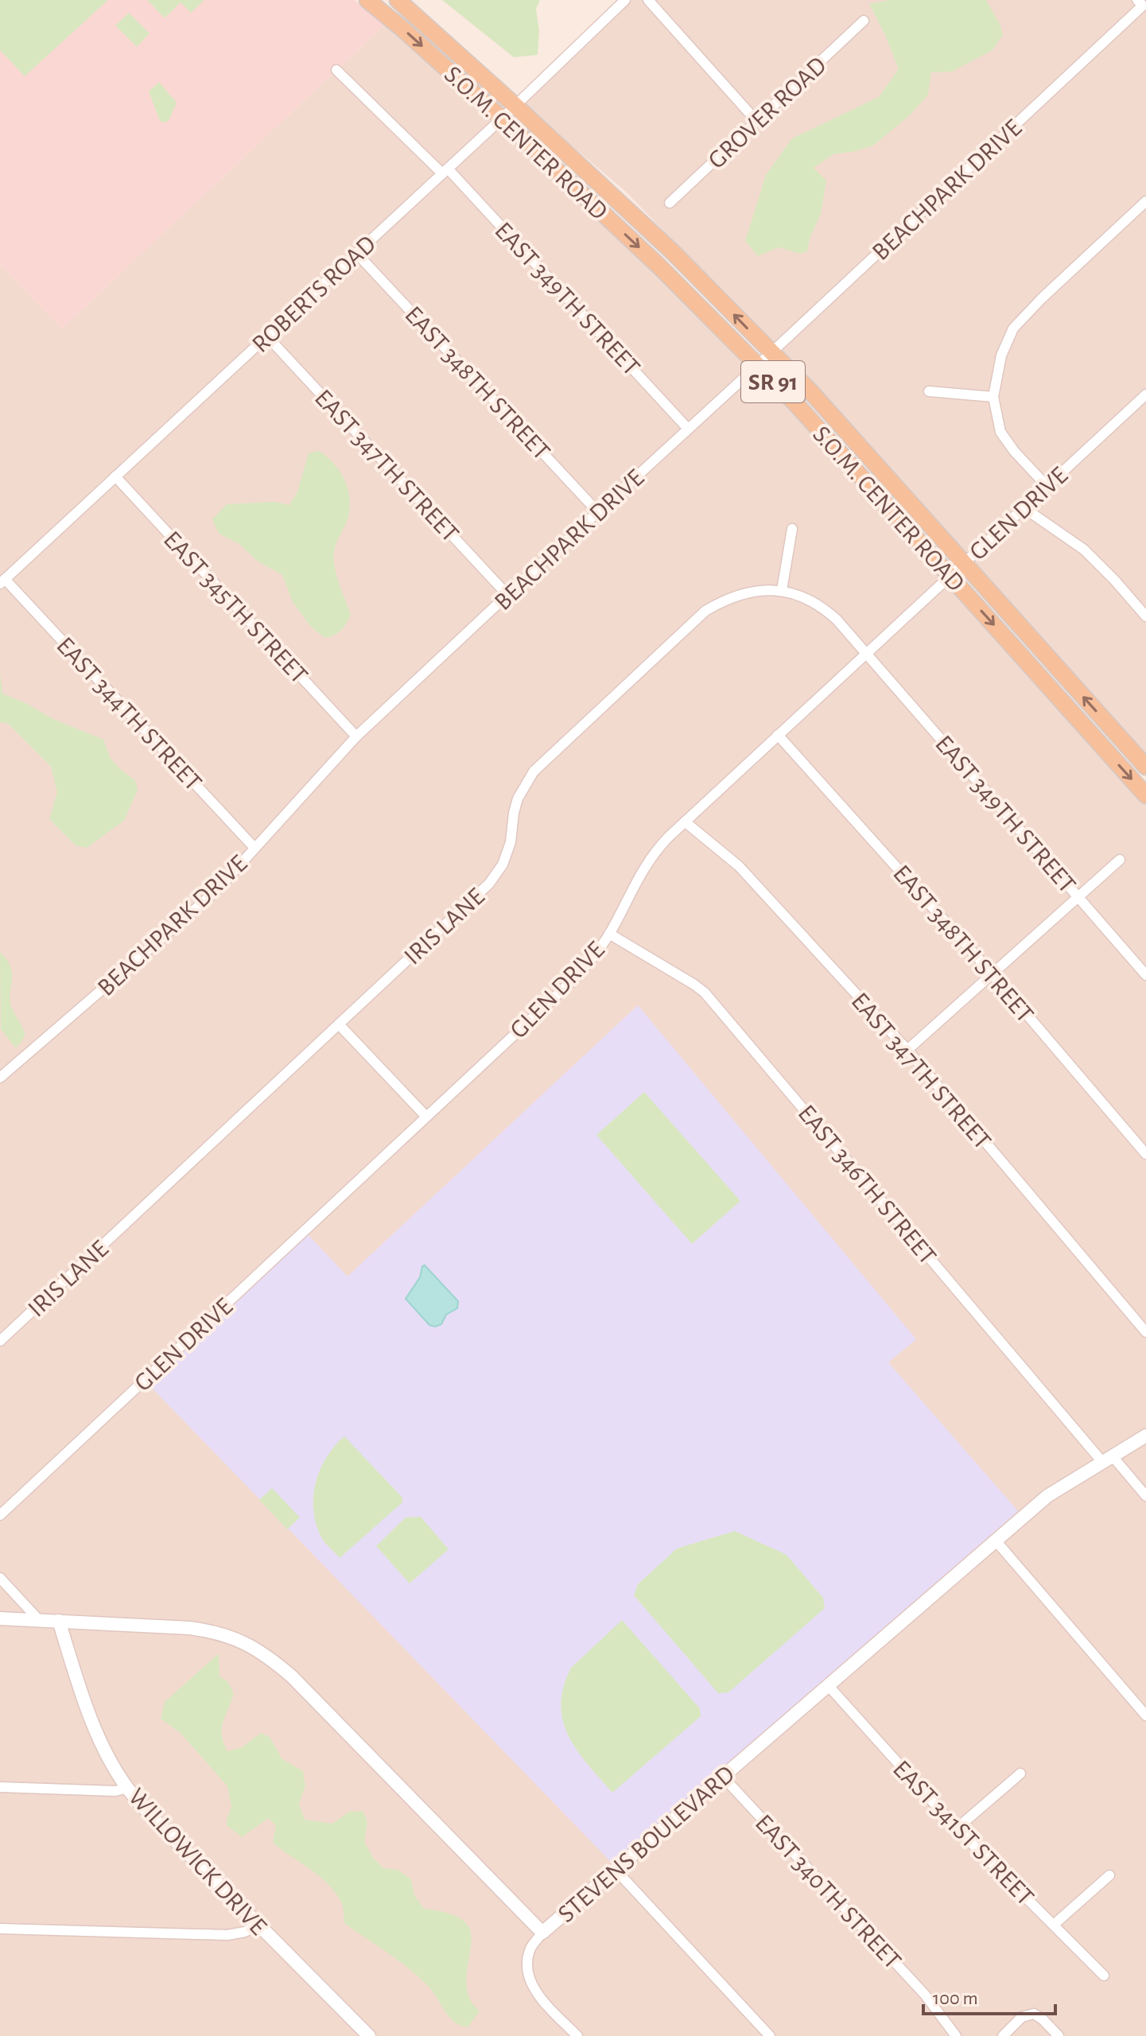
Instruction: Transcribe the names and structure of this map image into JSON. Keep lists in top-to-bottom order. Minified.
{"streets":{"main road":["S.O.M. CENTER ROAD","SR 91"],"street":["GROVER ROAD","BEACHPARK DRIVE","ROBERTS ROAD","EAST 349TH STREET","EAST 348TH STREET","EAST 347TH STREET","GLEN DRIVE","EAST 345TH STREET","EAST 344TH STREET","IRIS LANE","EAST 346TH STREET","EAST 341ST STREET","STEVENS BOULEVARD","WILLOWICK DRIVE","EAST 340TH STREET"]},"crossings":[["S.O.M. CENTER ROAD","BEACHPARK DRIVE"],["S.O.M. CENTER ROAD","ROBERTS ROAD"],["S.O.M. CENTER ROAD","GLEN DRIVE"],["BEACHPARK DRIVE","EAST 349TH STREET"],["BEACHPARK DRIVE","EAST 348TH STREET"],["BEACHPARK DRIVE","EAST 347TH STREET"],["BEACHPARK DRIVE","EAST 345TH STREET"],["BEACHPARK DRIVE","EAST 344TH STREET"],["ROBERTS ROAD","EAST 349TH STREET"],["ROBERTS ROAD","EAST 348TH STREET"],["ROBERTS ROAD","EAST 347TH STREET"],["ROBERTS ROAD","EAST 345TH STREET"],["ROBERTS ROAD","EAST 344TH STREET"],["EAST 349TH STREET","GLEN DRIVE"],["EAST 349TH STREET","IRIS LANE"],["EAST 348TH STREET","GLEN DRIVE"],["EAST 347TH STREET","GLEN DRIVE"],["GLEN DRIVE","IRIS LANE"],["GLEN DRIVE","EAST 346TH STREET"],["EAST 346TH STREET","STEVENS BOULEVARD"],["EAST 341ST STREET","STEVENS BOULEVARD"],["STEVENS BOULEVARD","WILLOWICK DRIVE"],["STEVENS BOULEVARD","EAST 340TH STREET"]],"scale_bar":"100 m"}
